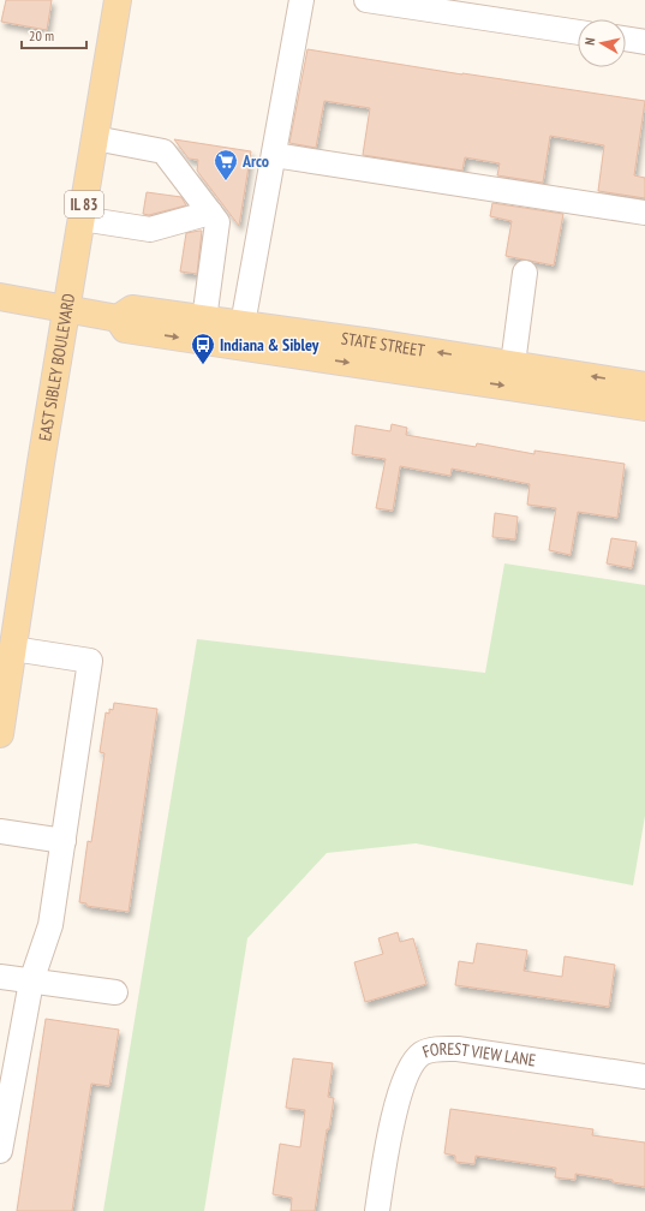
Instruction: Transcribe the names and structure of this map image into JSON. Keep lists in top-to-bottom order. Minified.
{"streets":{"main road":["IL 83","STATE STREET","EAST SIBLEY BOULEVARD"],"street":["FOREST VIEW LANE"]},"crossings":[["STATE STREET","EAST SIBLEY BOULEVARD"]],"places":{"supermarket":["Arco"],"bus stop":["Indiana & Sibley"]},"scale_bar":"20 m","north":"left"}
